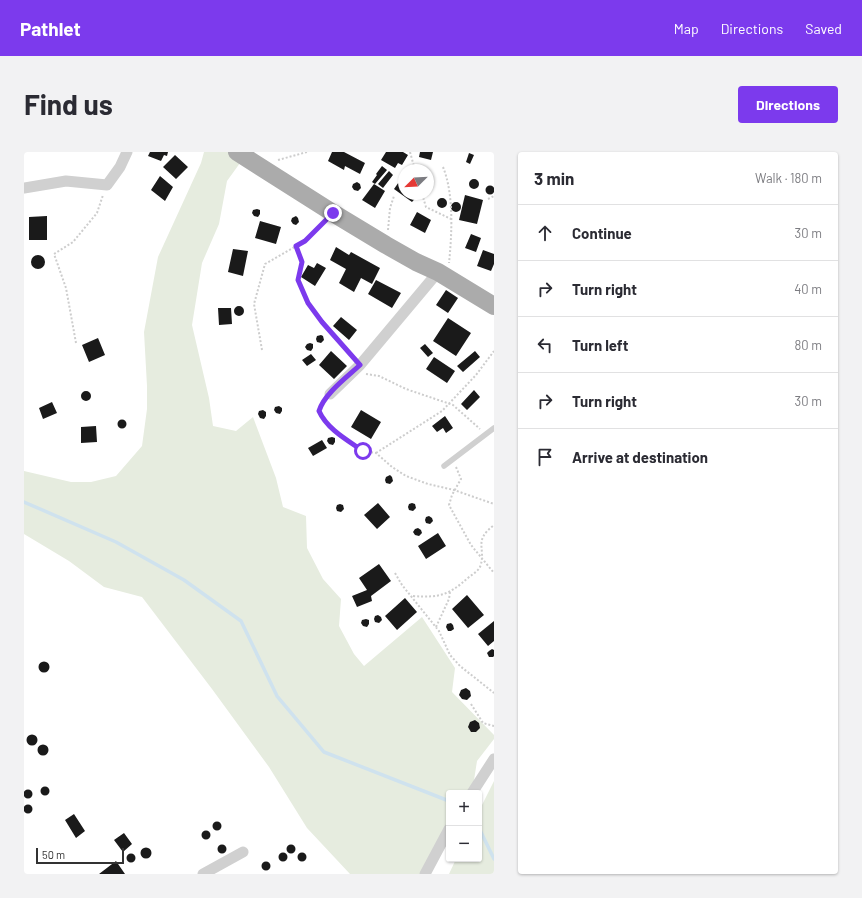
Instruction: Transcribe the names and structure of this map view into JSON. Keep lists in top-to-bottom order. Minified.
{"scale_bar":"50 m","north":"bottom left","page":{"header":"Pathlet","nav":["Map","Directions","Saved"],"buttons":"Directions","title":"Find us","heading":["3 min","Walk · 180 m"],"list":[["Continue","30 m"],["Turn right","40 m"],["Turn left","80 m"],["Turn right","30 m"],"Arrive at destination"],"map_buttons":["+","−"],"scale":"50 m"}}
